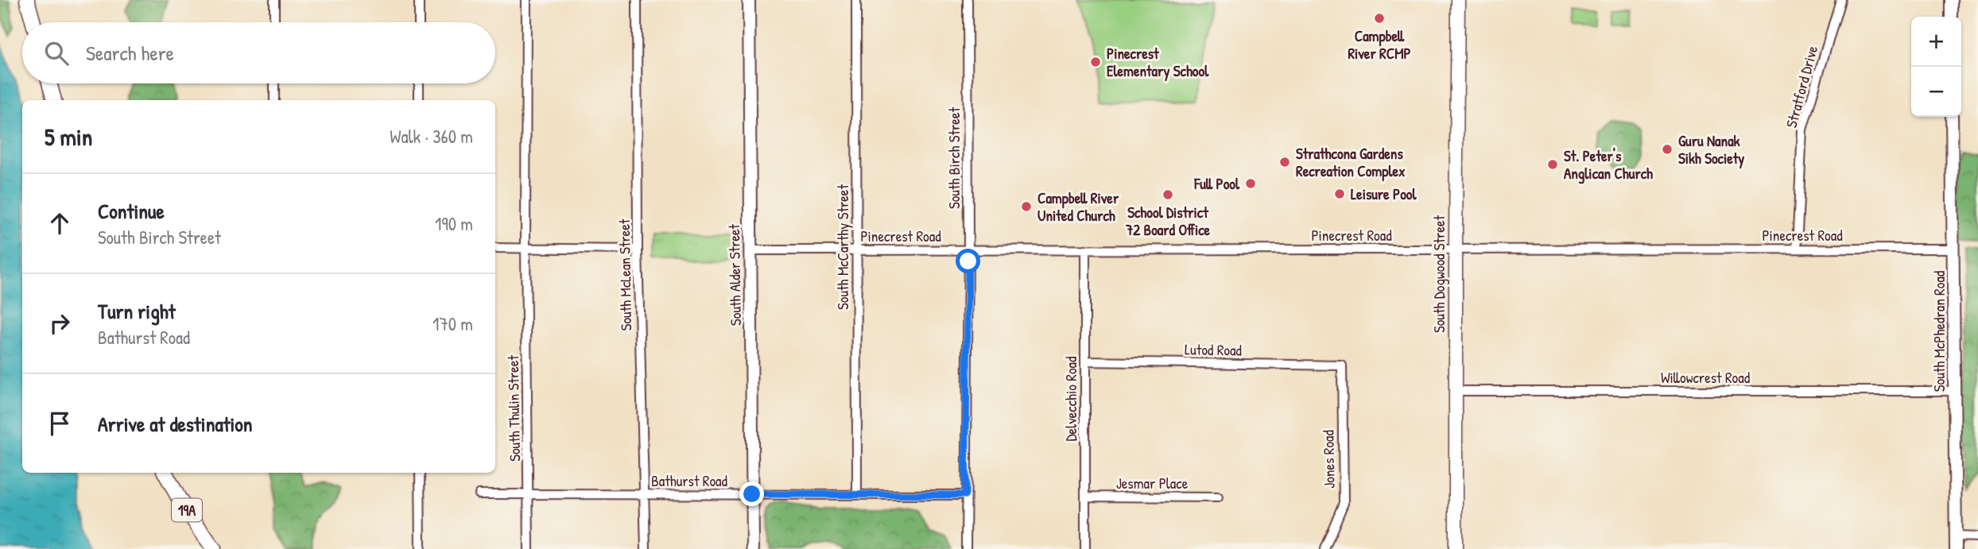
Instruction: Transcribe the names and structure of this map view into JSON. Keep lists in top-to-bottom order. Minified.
{"streets":{"main road":["South Dogwood Street","19A"],"street":["Stratford Drive","South Birch Street","Pinecrest Road","South McCarthy Street","South McLean Street","South Alder Street","South McPhedran Road","Lutod Road","Willowcrest Road","Delvecchio Road","South Thulin Street","Jones Road","Bathurst Road","Jesmar Place"]},"crossings":[["Stratford Drive","Pinecrest Road"],["South Birch Street","Pinecrest Road"],["South Birch Street","Bathurst Road"],["Pinecrest Road","South McCarthy Street"],["Pinecrest Road","South Dogwood Street"],["Pinecrest Road","South Alder Street"],["Pinecrest Road","South McPhedran Road"],["Pinecrest Road","Delvecchio Road"],["South McCarthy Street","Bathurst Road"],["South Dogwood Street","Willowcrest Road"],["South McLean Street","Bathurst Road"],["South Alder Street","Bathurst Road"],["South McPhedran Road","Willowcrest Road"],["Lutod Road","Delvecchio Road"],["Lutod Road","Jones Road"],["Delvecchio Road","Jesmar Place"],["South Thulin Street","Bathurst Road"]],"places":["Campbell River RCMP","Pinecrest Elementary School","Guru Nanak Sikh Society","Strathcona Gardens Recreation Complex","St. Peter's Anglican Church","Full Pool","Leisure Pool","School District 72 Board Office","Campbell River United Church"],"page":{"map_buttons":["+","−"],"search":"Search here","heading":["5 min","Walk · 360 m"],"list":[["Continue","South Birch Street","190 m"],["Turn right","Bathurst Road","170 m"],"Arrive at destination"]}}
